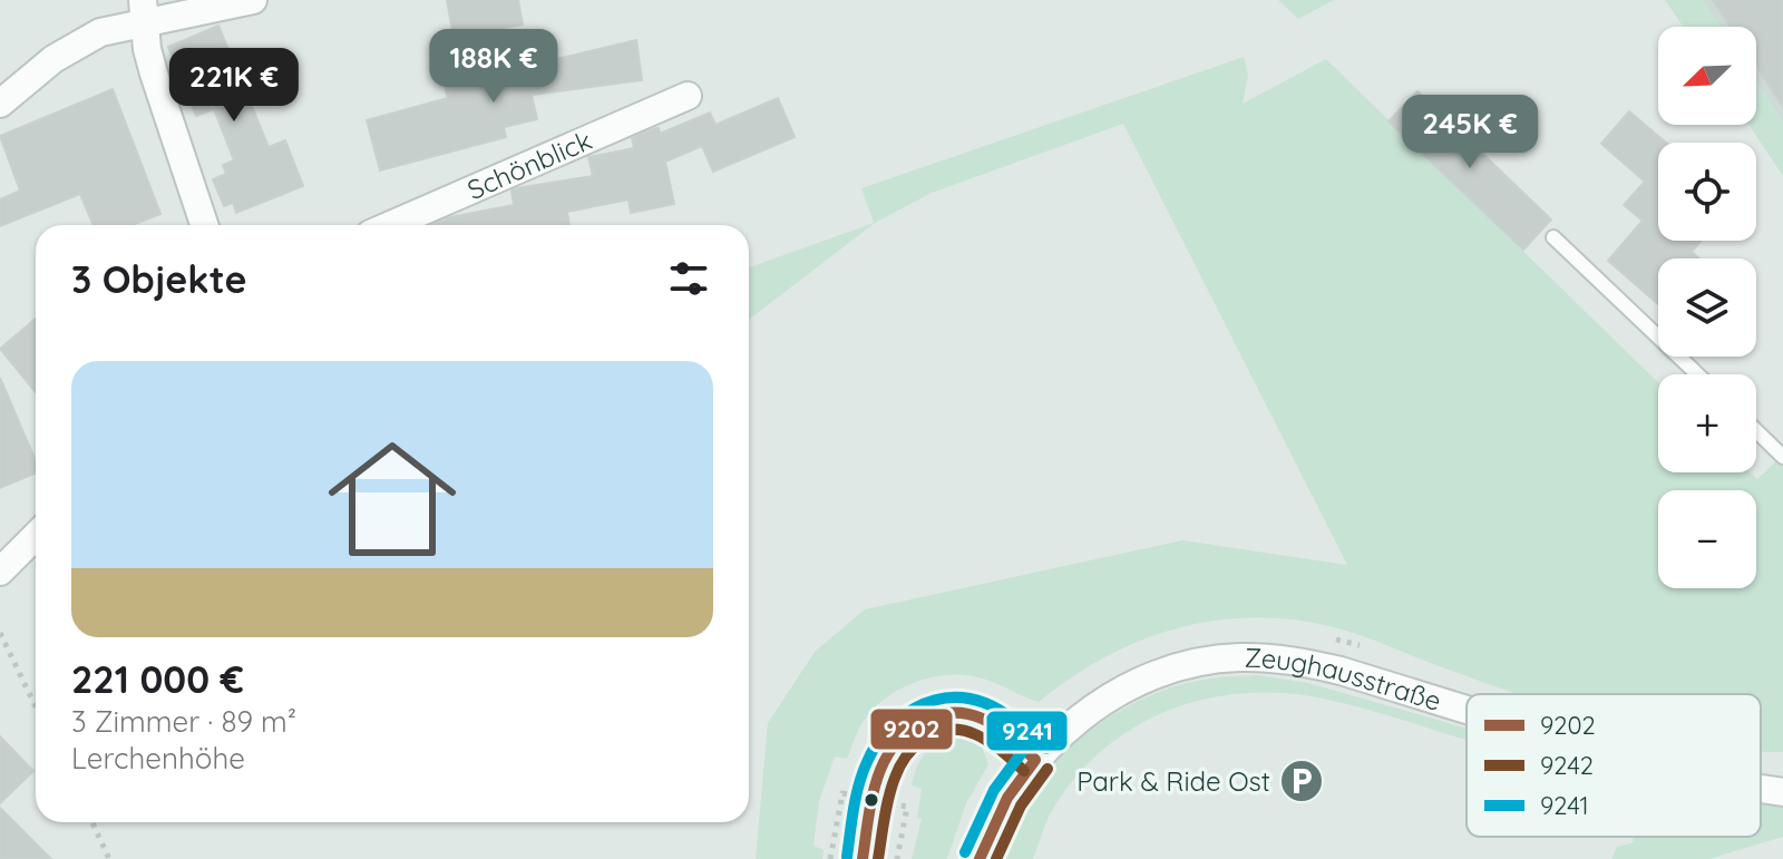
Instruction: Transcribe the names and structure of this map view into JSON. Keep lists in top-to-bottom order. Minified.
{"streets":{"street":["Schönblick","Zeughausstraße"]},"places":{"parking":["Park & Ride Ost"]},"lines":["transit line 9241","transit line 9202","transit line 9242"],"legend":["9202","9242","9241"],"north":"bottom left","page":{"map_buttons":["+","−"],"price":["188K €","221K €","245K €"],"heading":"3 Objekte","list":[{"name":"221 000 €","note":"3 Zimmer · 89 m² · Lerchenhöhe"}]}}
